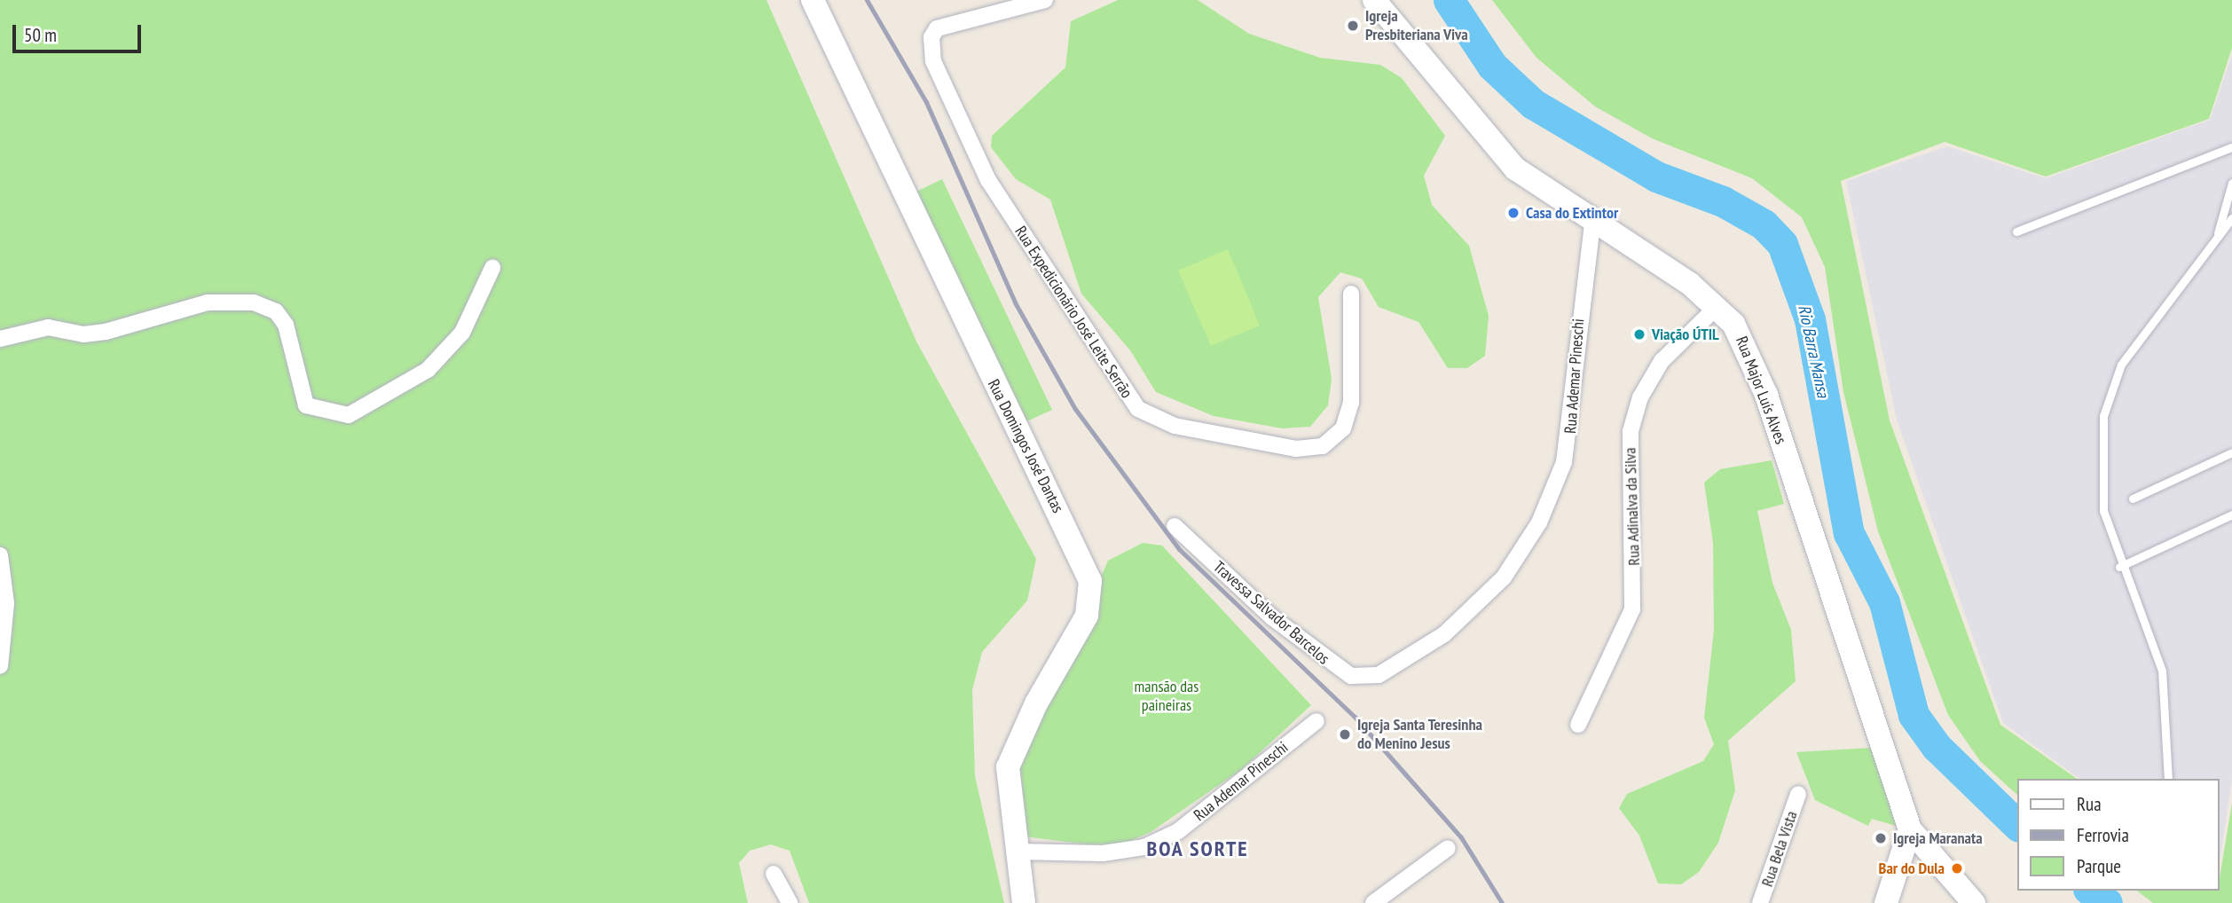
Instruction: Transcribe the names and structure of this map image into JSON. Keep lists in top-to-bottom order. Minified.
{"streets":{"street":["Rua Expedicionário José Leite Serrão","Rua Ademar Pineschi","Rua Major Luís Alves","Rua Domingos José Dantas","Rua Adinalva da Silva","Travessa Salvador Barcelos","Rua Bela Vista"]},"crossings":[["Rua Ademar Pineschi","Rua Major Luís Alves"],["Rua Ademar Pineschi","Rua Domingos José Dantas"],["Rua Ademar Pineschi","Travessa Salvador Barcelos"],["Rua Major Luís Alves","Rua Adinalva da Silva"]],"districts":["BOA SORTE"],"water":["Rio Barra Mansa"],"parks":["mansão das paineiras"],"places":["Igreja Presbiteriana Viva","Casa do Extintor","Viação ÚTIL","Igreja Santa Teresinha do Menino Jesus","Igreja Maranata","Bar do Dula"],"legend":["Rua","Ferrovia","Parque"],"scale_bar":"50 m"}
